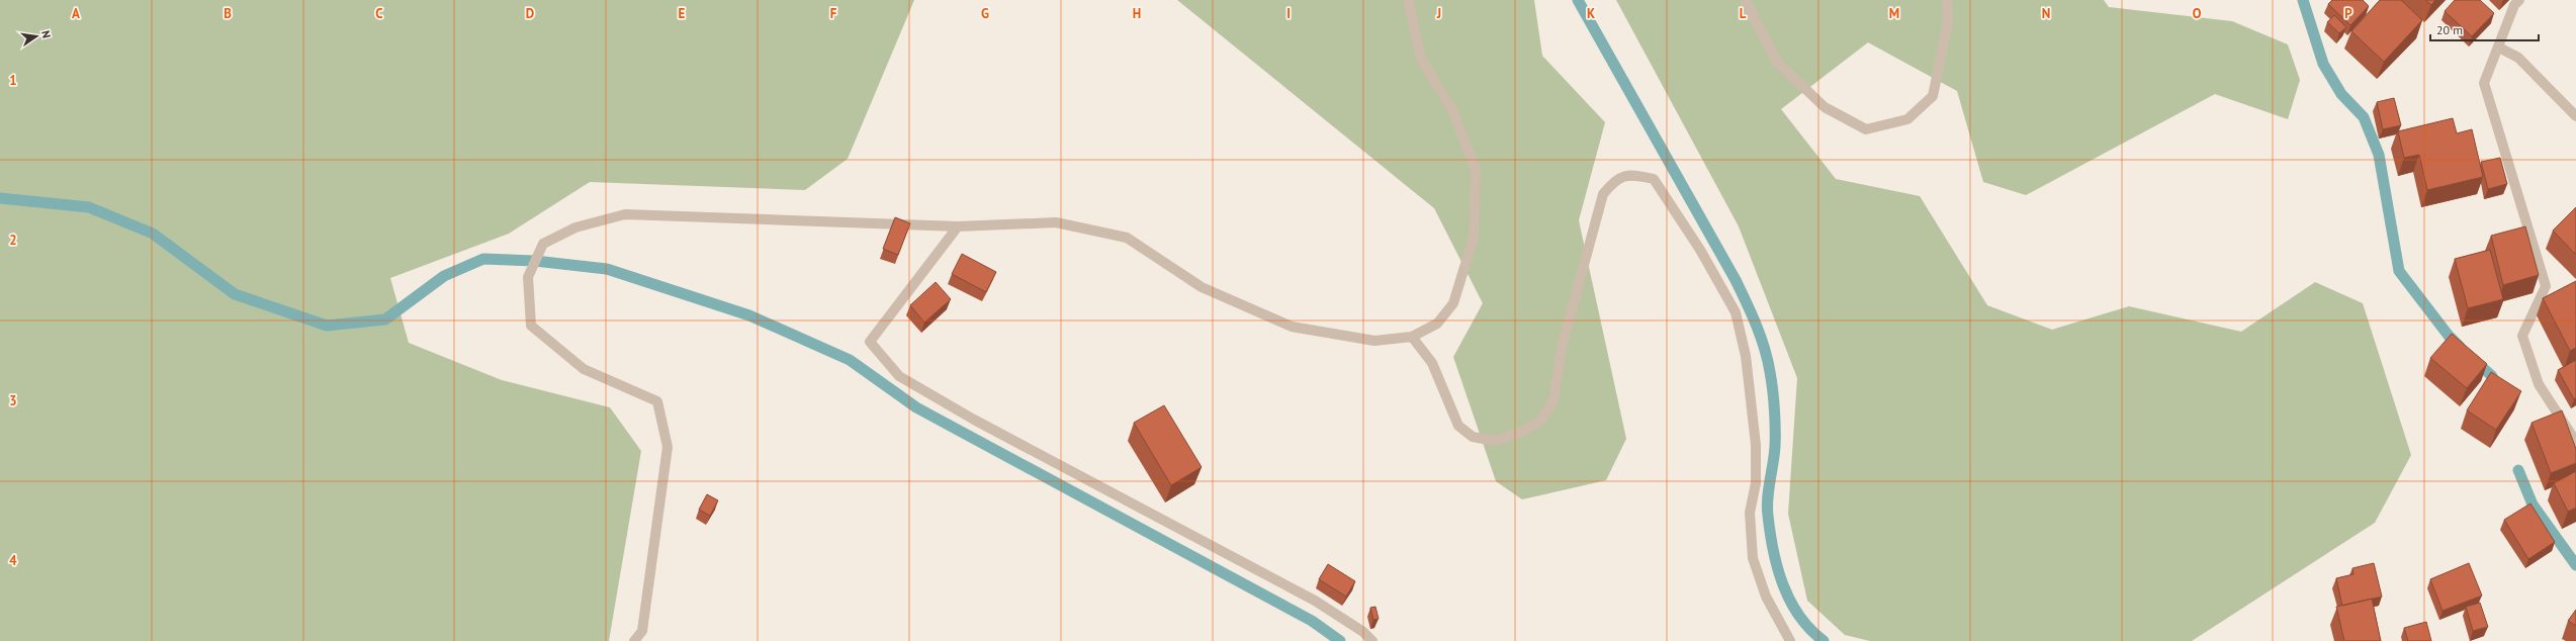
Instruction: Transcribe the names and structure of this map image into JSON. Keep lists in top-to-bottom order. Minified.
{"scale_bar":"20 m","north":"right","grid":{"columns":["A","B","C","D","E","F","G","H","I","J","K","L","M","N","O","P"],"rows":["1","2","3","4"]}}
